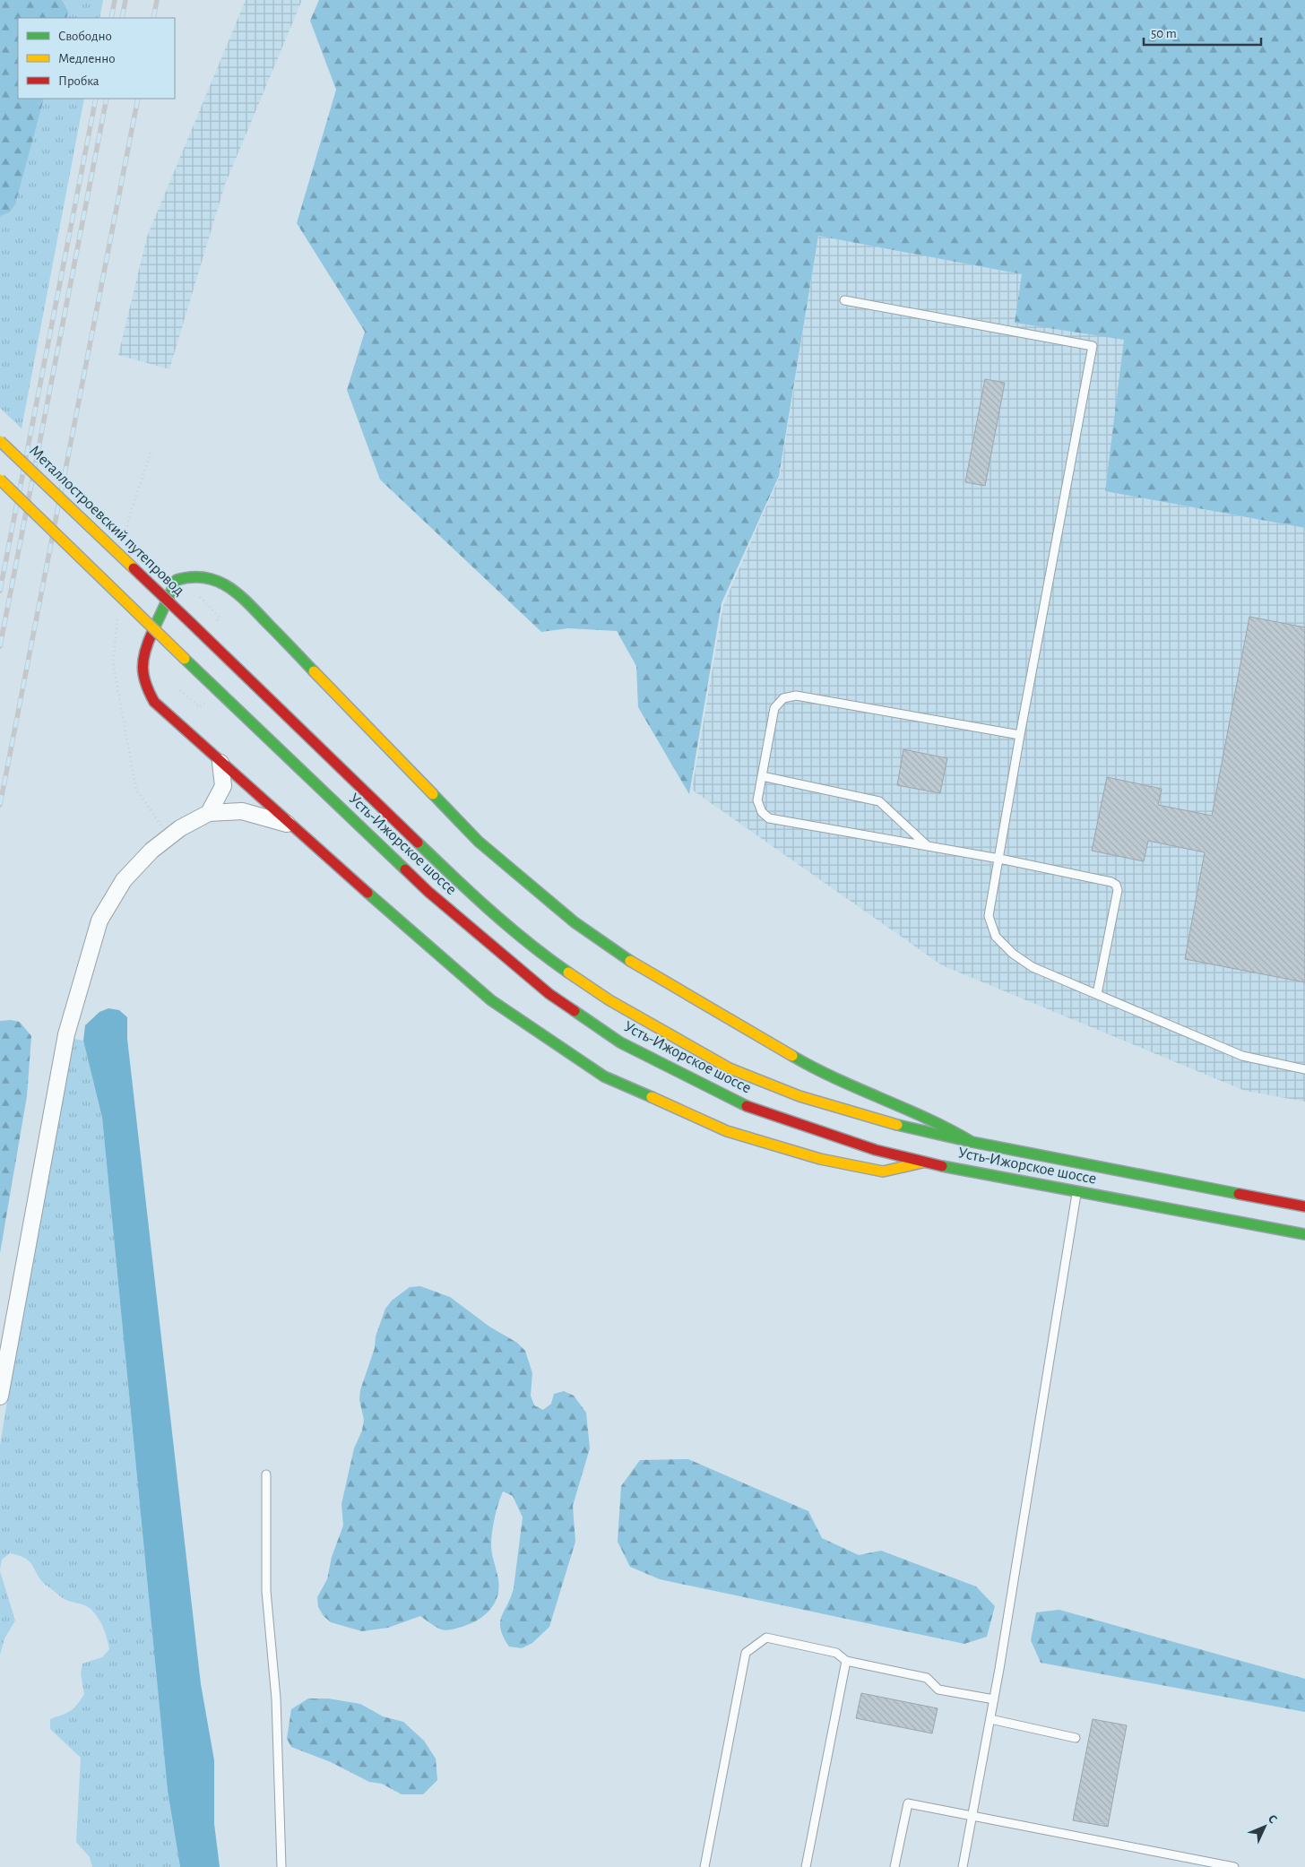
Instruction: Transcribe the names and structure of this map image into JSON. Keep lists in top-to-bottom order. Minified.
{"streets":{"street":["Металлостроевский путепровод","Усть-Ижорское шоссе"]},"crossings":[["Металлостроевский путепровод","Усть-Ижорское шоссе"]],"legend":["Свободно","Медленно","Пробка"],"scale_bar":"50 m","north":"top right"}
